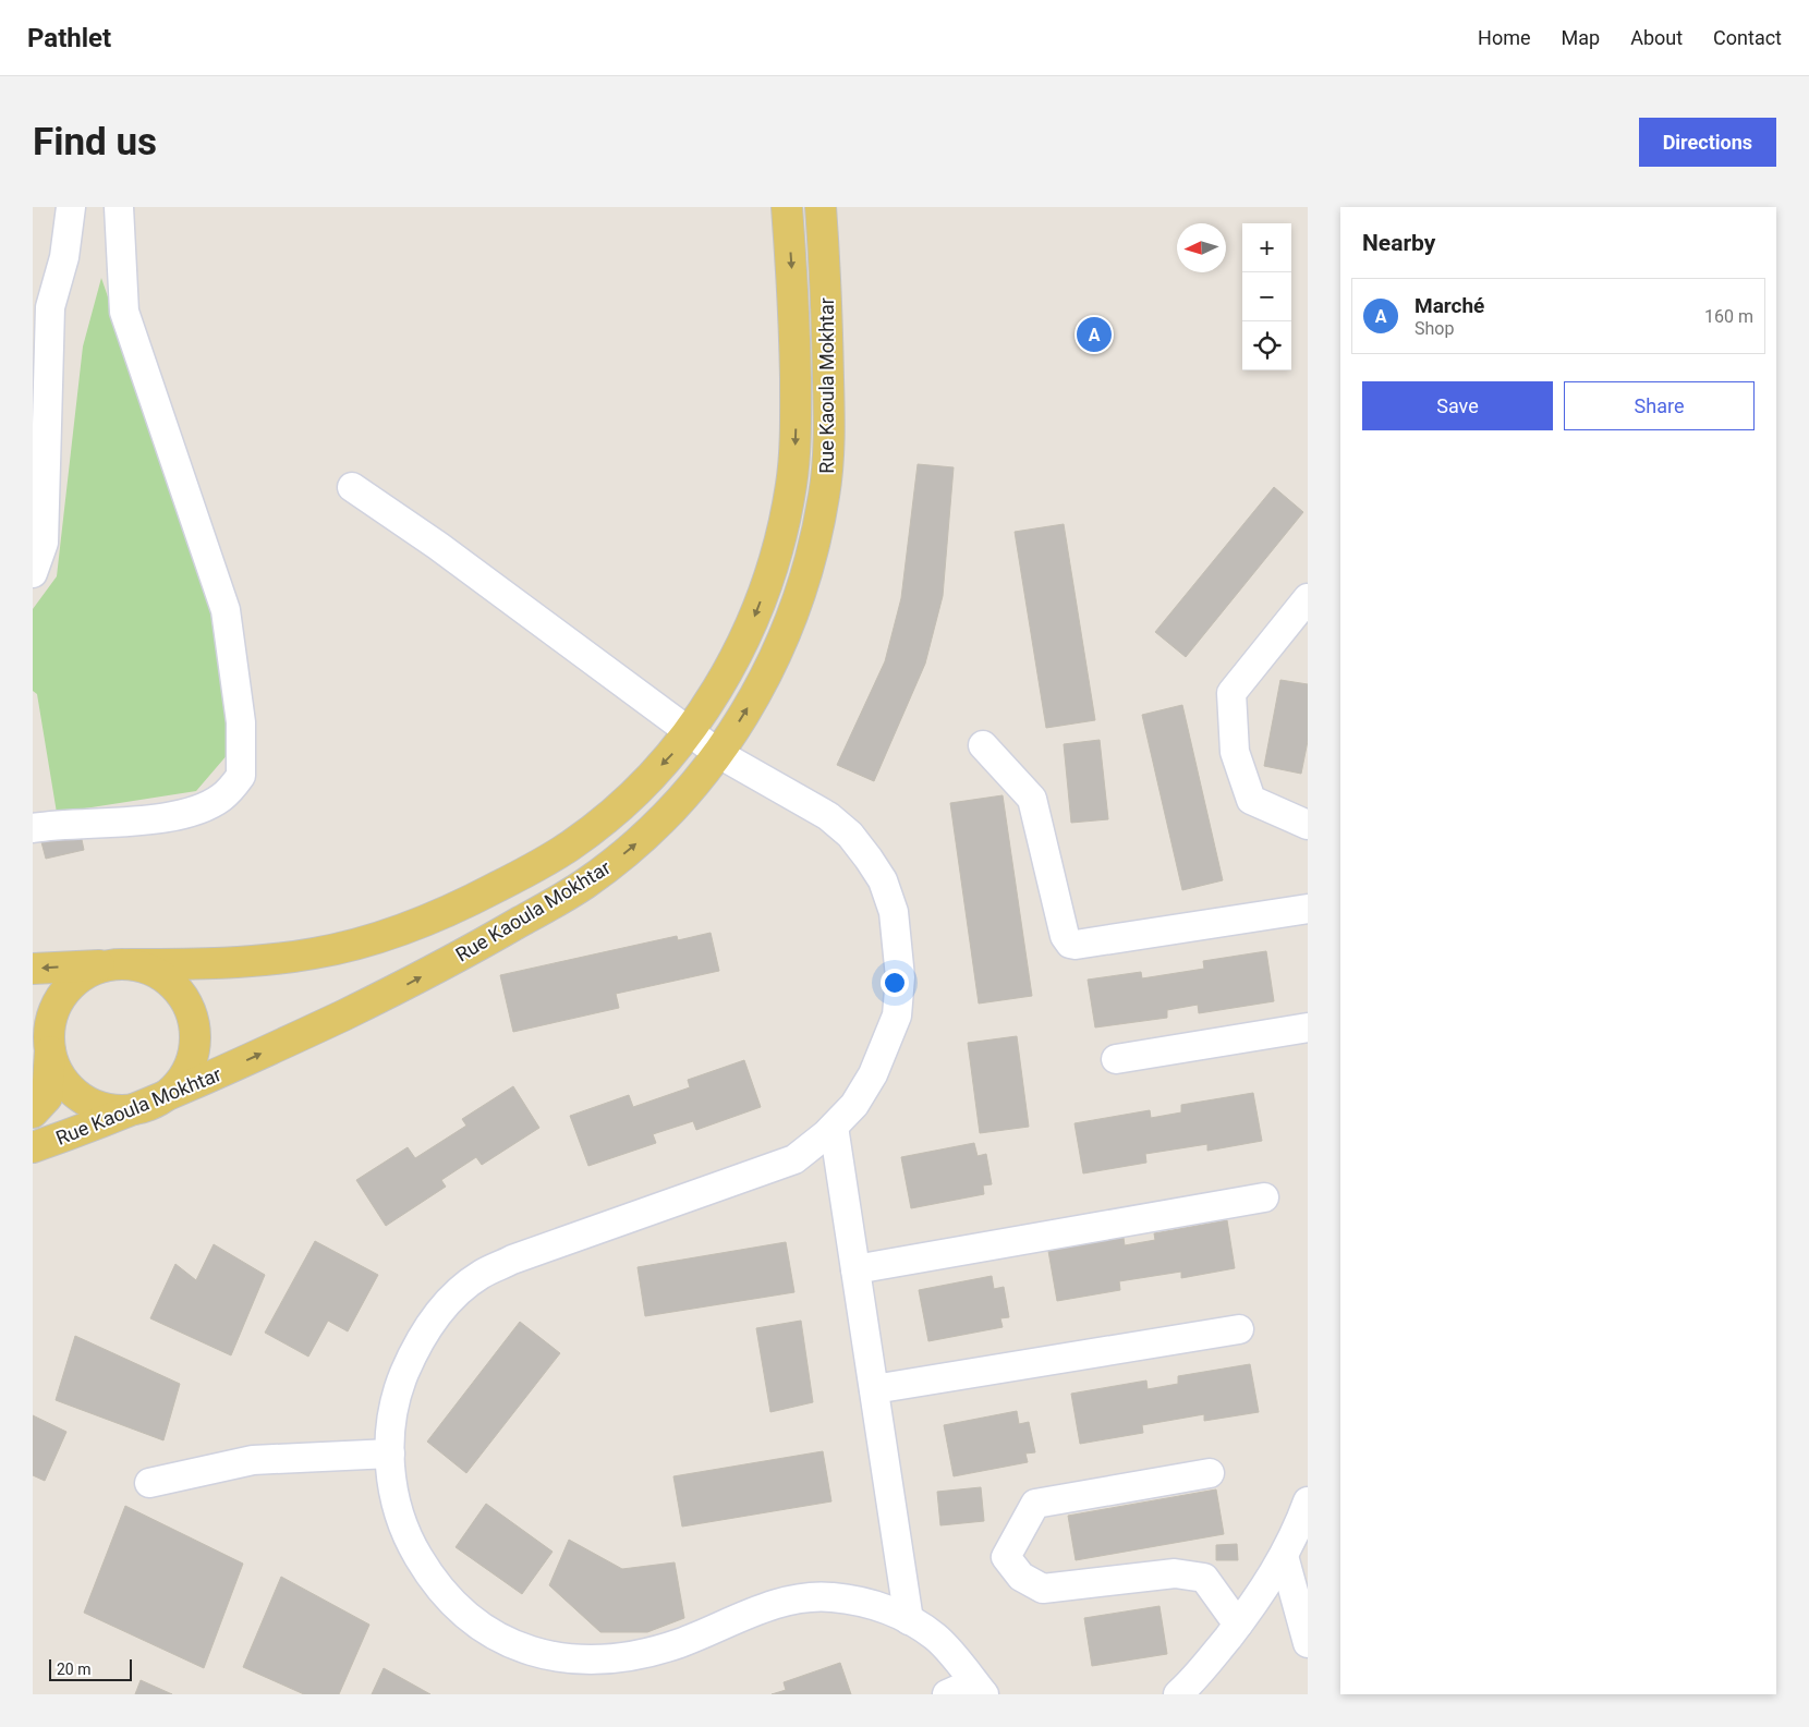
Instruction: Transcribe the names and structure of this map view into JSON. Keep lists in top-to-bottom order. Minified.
{"streets":{"main road":["Rue Kaoula Mokhtar"]},"scale_bar":"20 m","north":"left","page":{"header":"Pathlet","nav":["Home","Map","About","Contact"],"buttons":["Directions",["Save","Share"]],"title":"Find us","heading":"Nearby","map_buttons":["+","−"],"list":[{"mark":"A","name":"Marché","note":"Shop","value":"160 m"}],"pins":"A","scale":"20 m"}}
